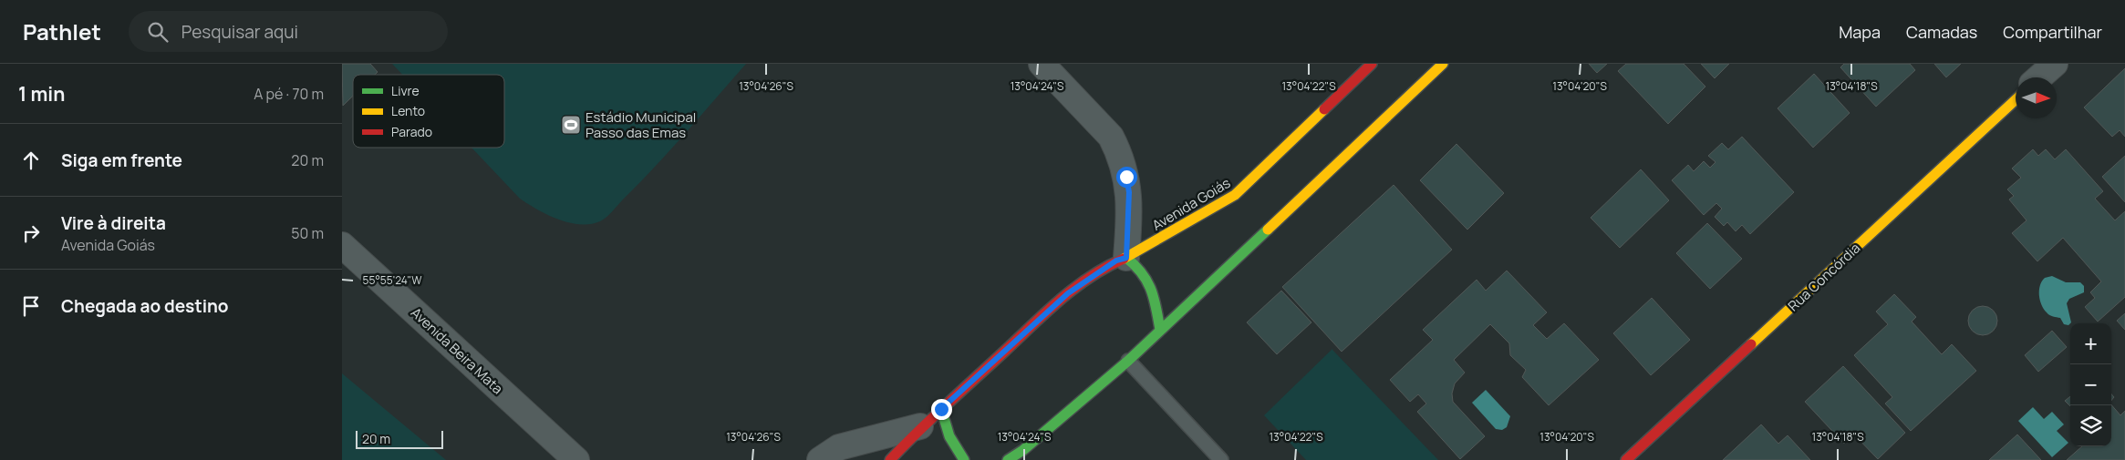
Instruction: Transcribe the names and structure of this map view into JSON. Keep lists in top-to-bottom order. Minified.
{"streets":{"main road":["Avenida Goiás","Rua Concórdia"],"street":["Avenida Beira Mata"]},"places":{"sports":["Estádio Municipal Passo das Emas"]},"legend":["Livre","Lento","Parado"],"scale_bar":"20 m","north":"right","page":{"header":"Pathlet","search":"Pesquisar aqui","nav":["Mapa","Camadas","Compartilhar"],"heading":["1 min","A pé · 70 m"],"list":[["Siga em frente","20 m"],["Vire à direita","Avenida Goiás","50 m"],"Chegada ao destino"],"map_buttons":["+","−"],"scale":"20 m"},"coordinates":["13°04'26\"S","13°04'24\"S","13°04'22\"S","13°04'20\"S","13°04'18\"S","55°55'24\"W"]}
